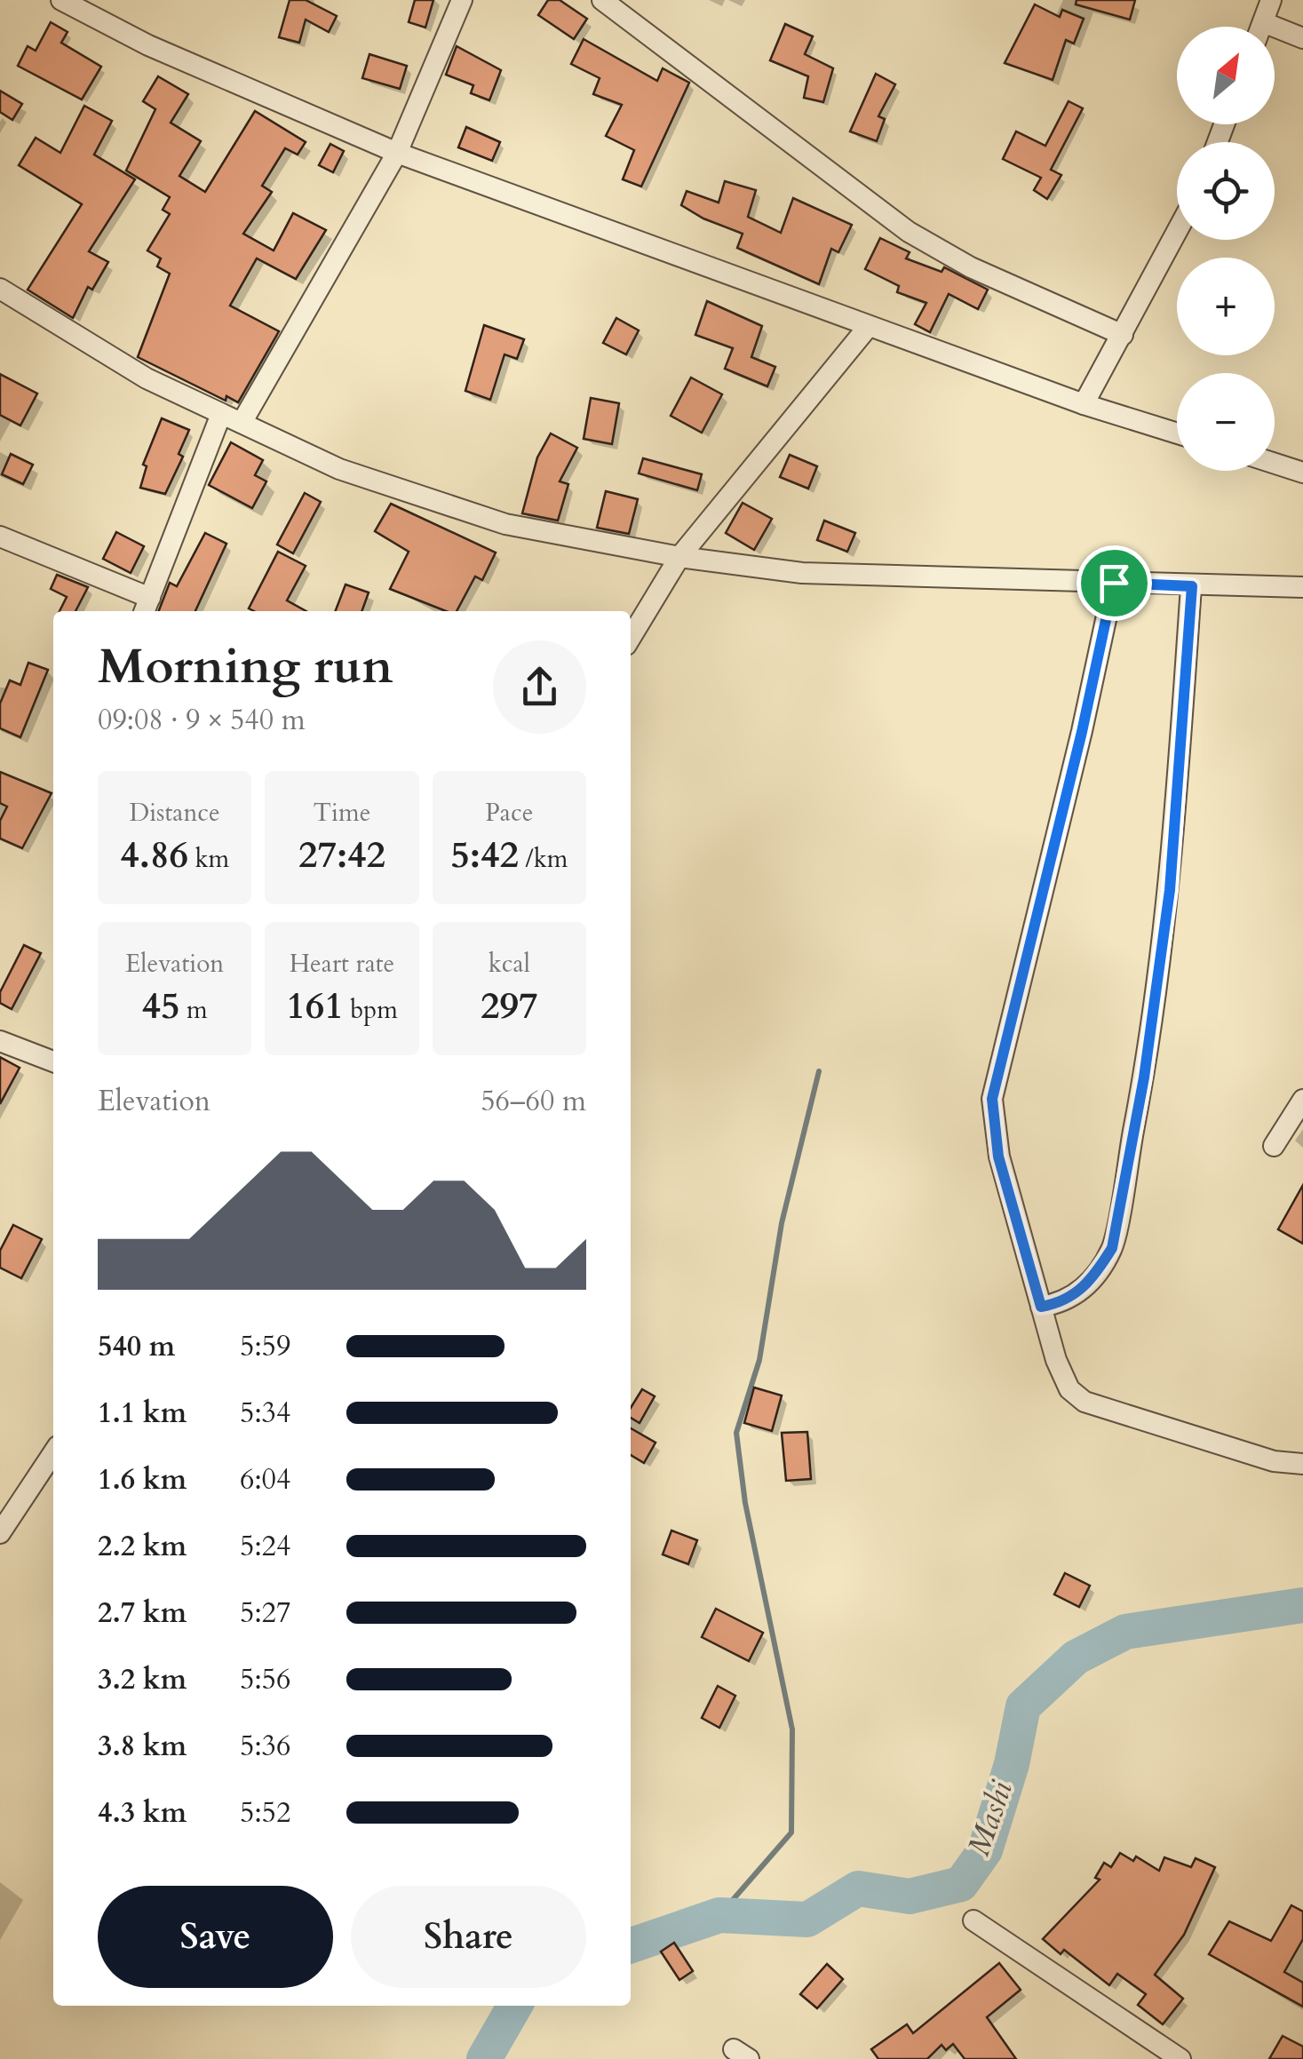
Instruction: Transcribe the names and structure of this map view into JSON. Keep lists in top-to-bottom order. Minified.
{"water":["Mashi"],"north":"top right","page":{"map_buttons":["+","−"],"heading":["Morning run","09:08 · 9 × 540 m"],"stats":[["Distance","4.86 km"],["Time","27:42"],["Pace","5:42 /km"],["Elevation","45 m"],["Heart rate","161 bpm"],["kcal","297"]],"chart":["Elevation","56–60 m"],"list":[{"name":"540 m","note":"5:59"},{"name":"1.1 km","note":"5:34"},{"name":"1.6 km","note":"6:04"},{"name":"2.2 km","note":"5:24"},{"name":"2.7 km","note":"5:27"},{"name":"3.2 km","note":"5:56"},{"name":"3.8 km","note":"5:36"},{"name":"4.3 km","note":"5:52"}],"buttons":["Save","Share"]}}
